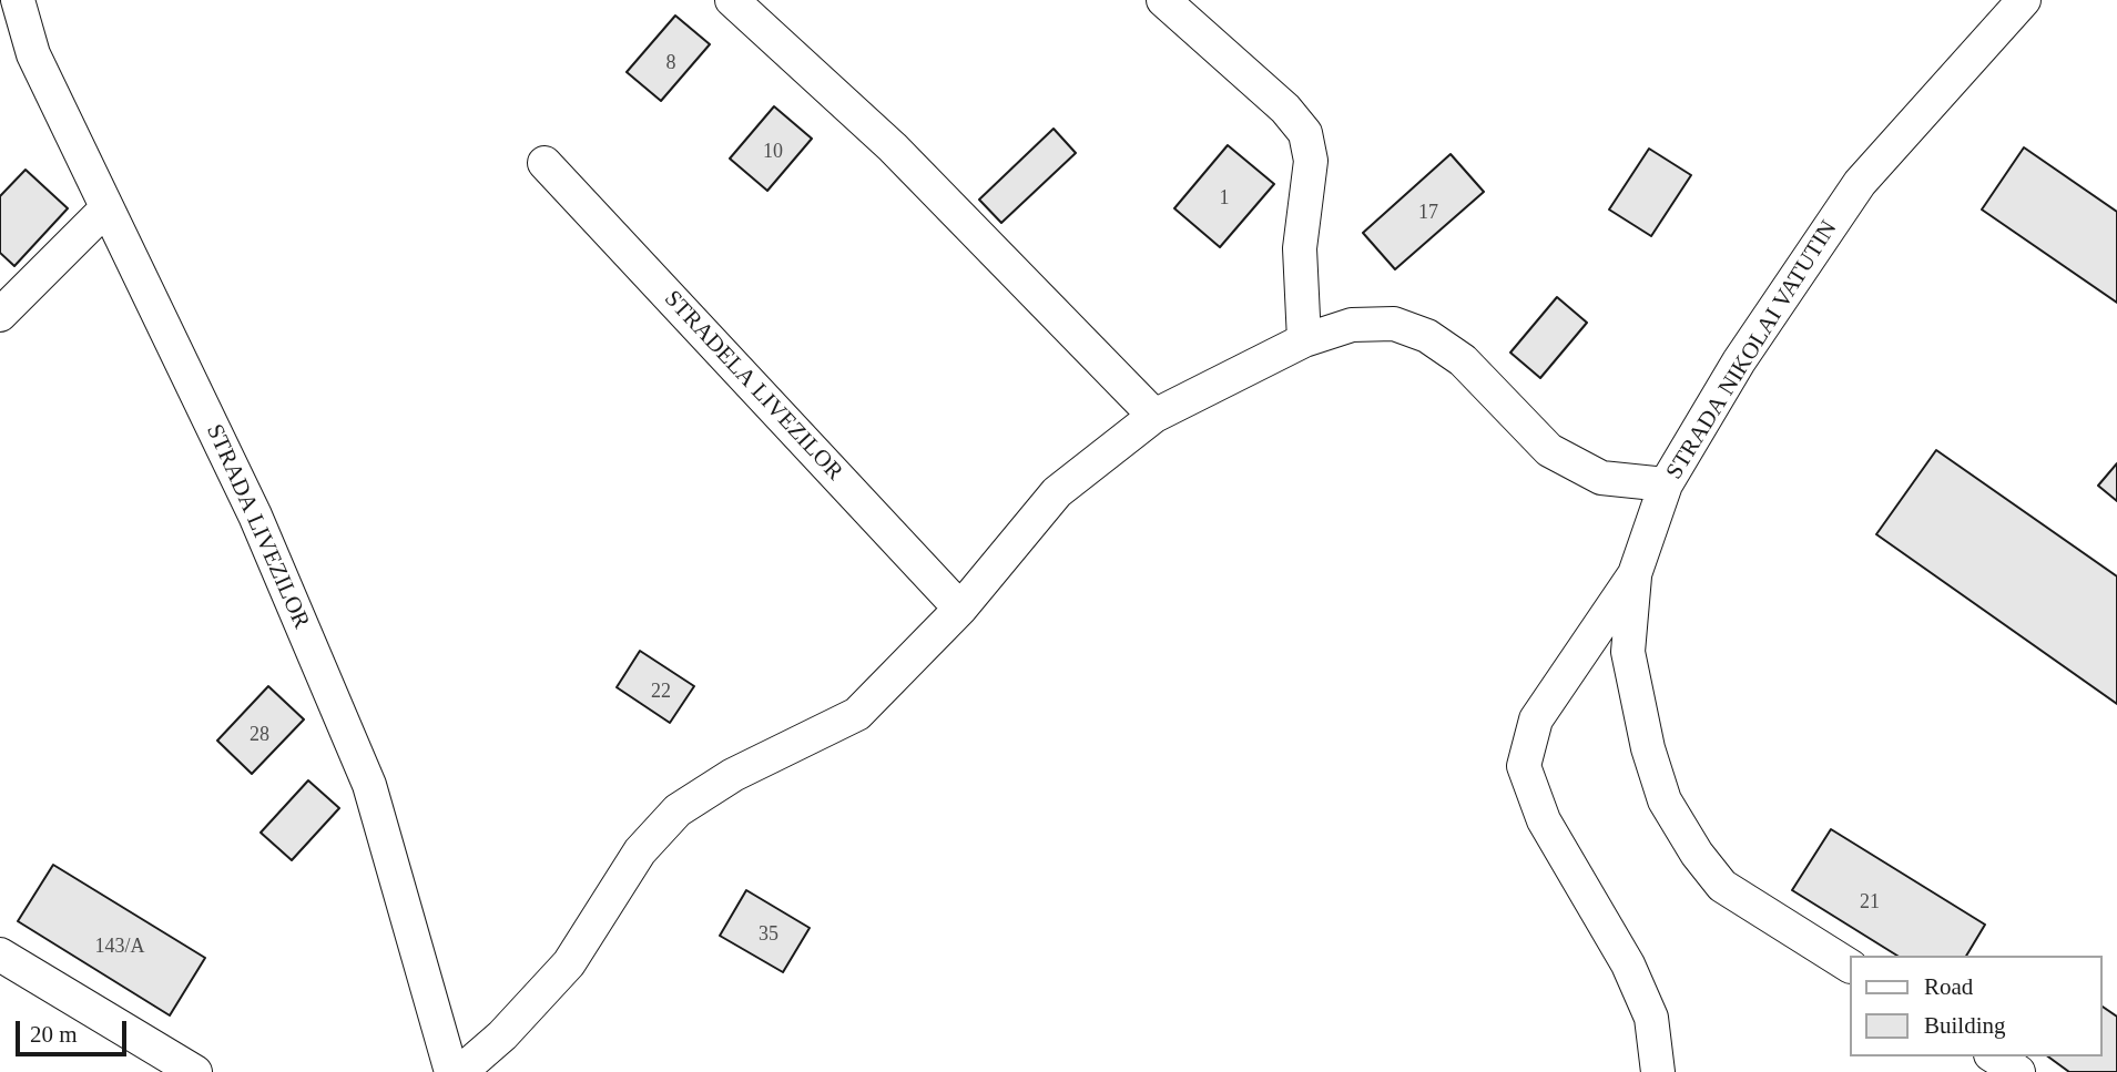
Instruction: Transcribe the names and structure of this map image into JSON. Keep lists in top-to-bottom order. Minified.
{"streets":{"street":["STRADA NIKOLAI VATUTIN","STRADELA LIVEZILOR","STRADA LIVEZILOR"]},"house_numbers":["8","10","1","17","22","28","21","35","143/A"],"legend":["Road","Building"],"scale_bar":"20 m"}
